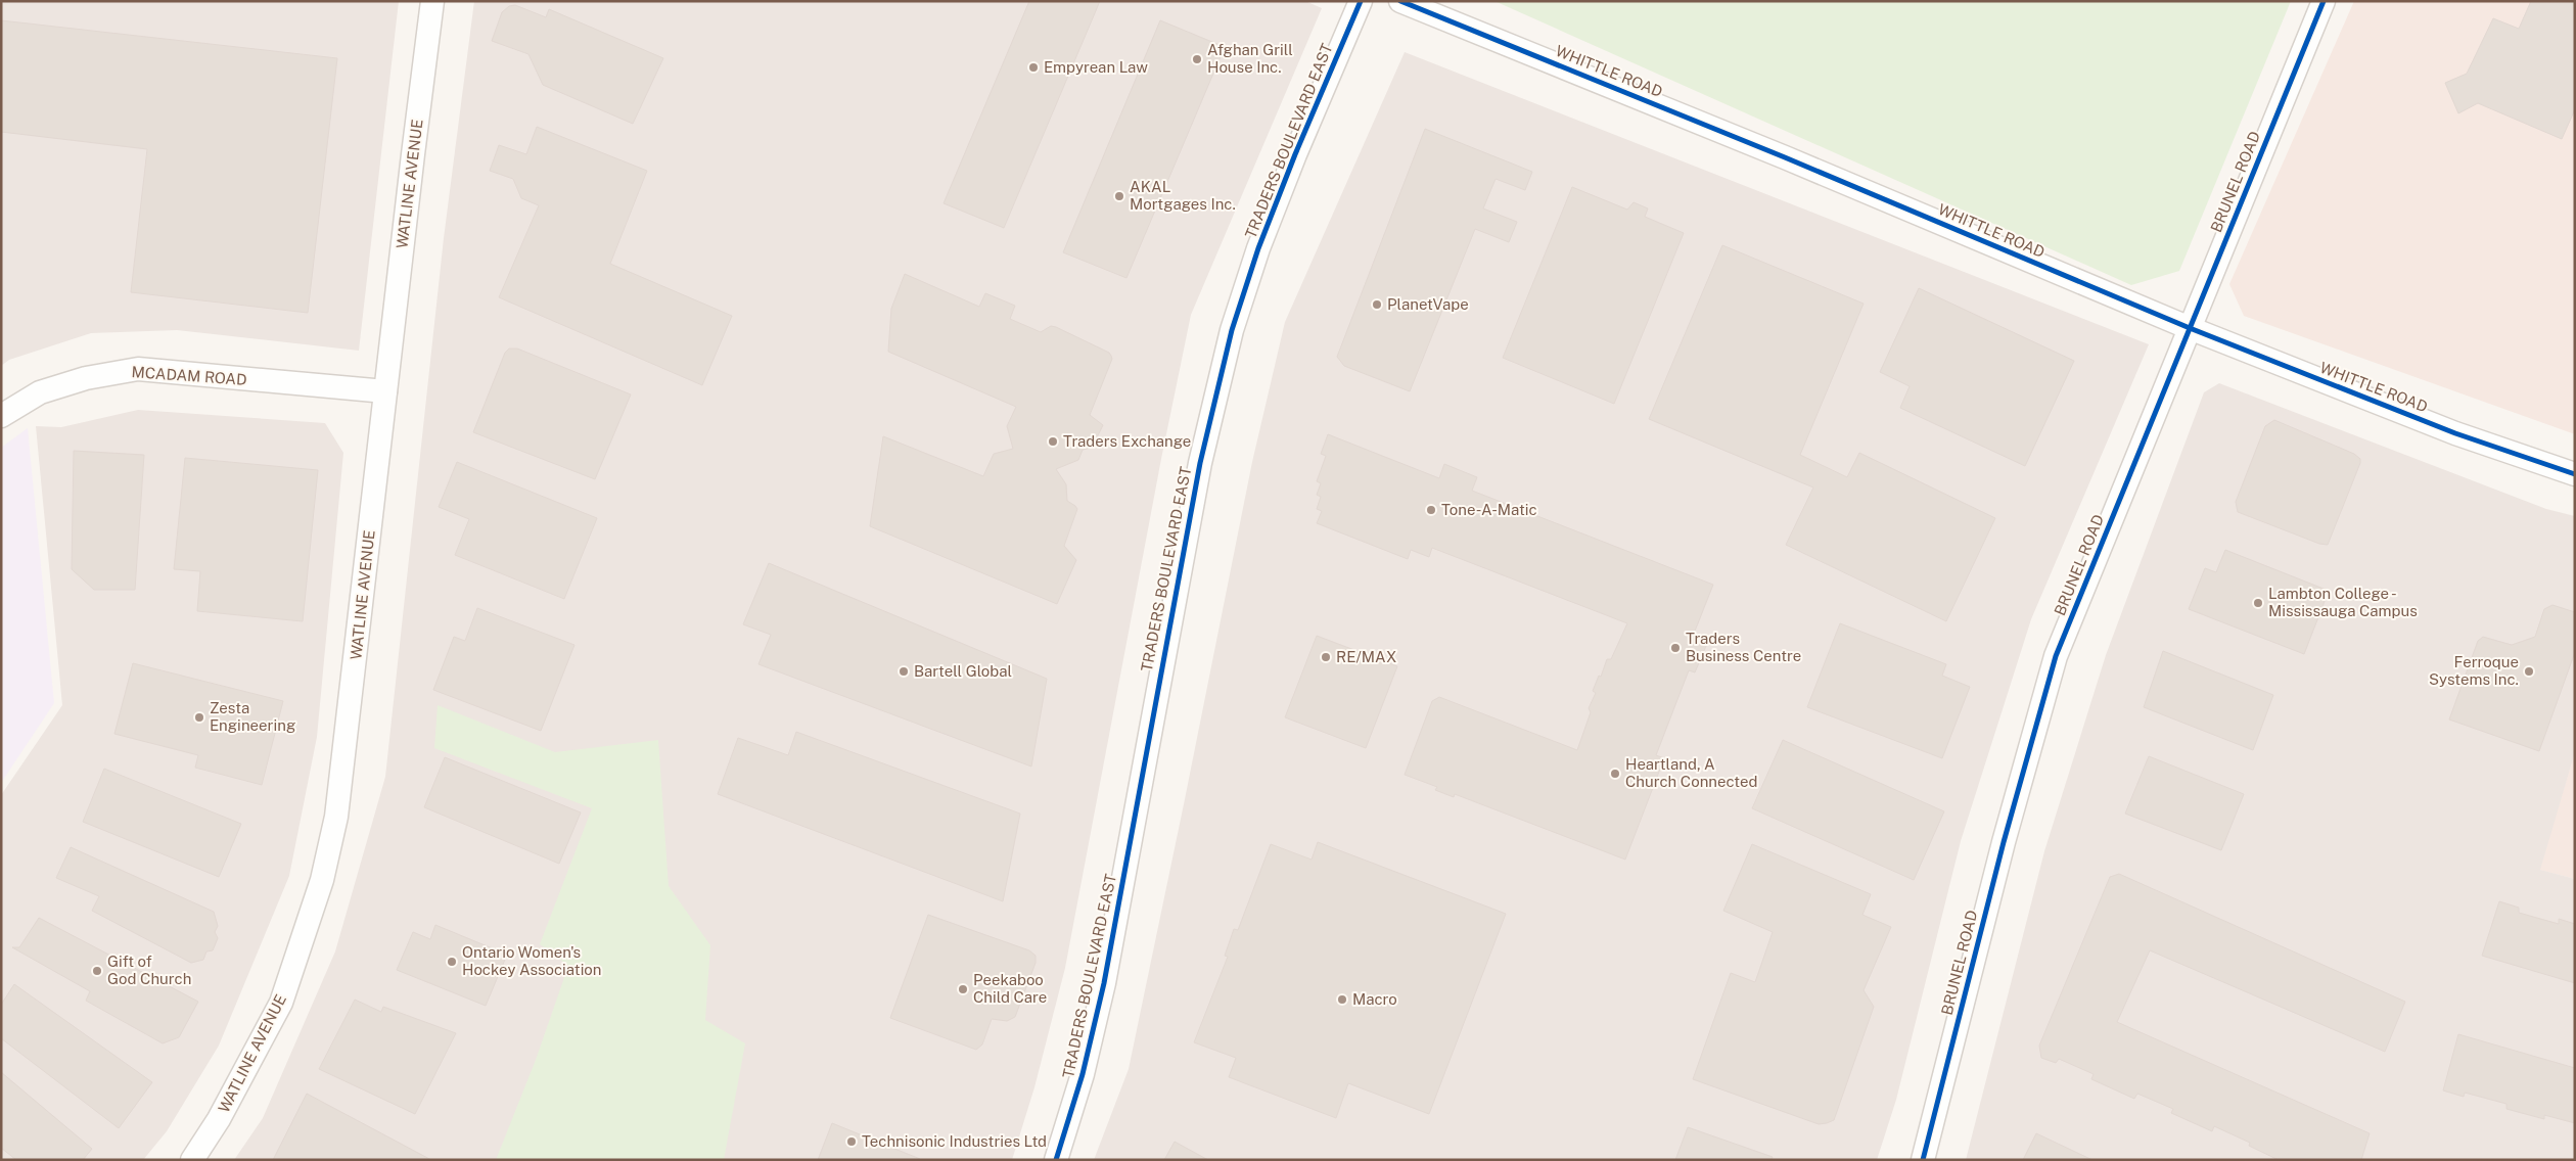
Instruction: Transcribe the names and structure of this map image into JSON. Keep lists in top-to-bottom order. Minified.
{"streets":{"street":["WHITTLE ROAD","TRADERS BOULEVARD EAST","BRUNEL ROAD","WATLINE AVENUE","MCADAM ROAD"]},"crossings":[["WHITTLE ROAD","BRUNEL ROAD"],["WATLINE AVENUE","MCADAM ROAD"]],"places":["Afghan Grill House Inc.","Empyrean Law","AKAL Mortgages Inc.","PlanetVape","Traders Exchange","Tone-A-Matic","Lambton College - Mississauga Campus","Traders Business Centre","RE/MAX","Bartell Global","Ferroque Systems Inc.","Zesta Engineering","Heartland, A Church Connected","Ontario Women's Hockey Association","Gift of God Church","Peekaboo Child Care","Macro","Technisonic Industries Ltd"]}
